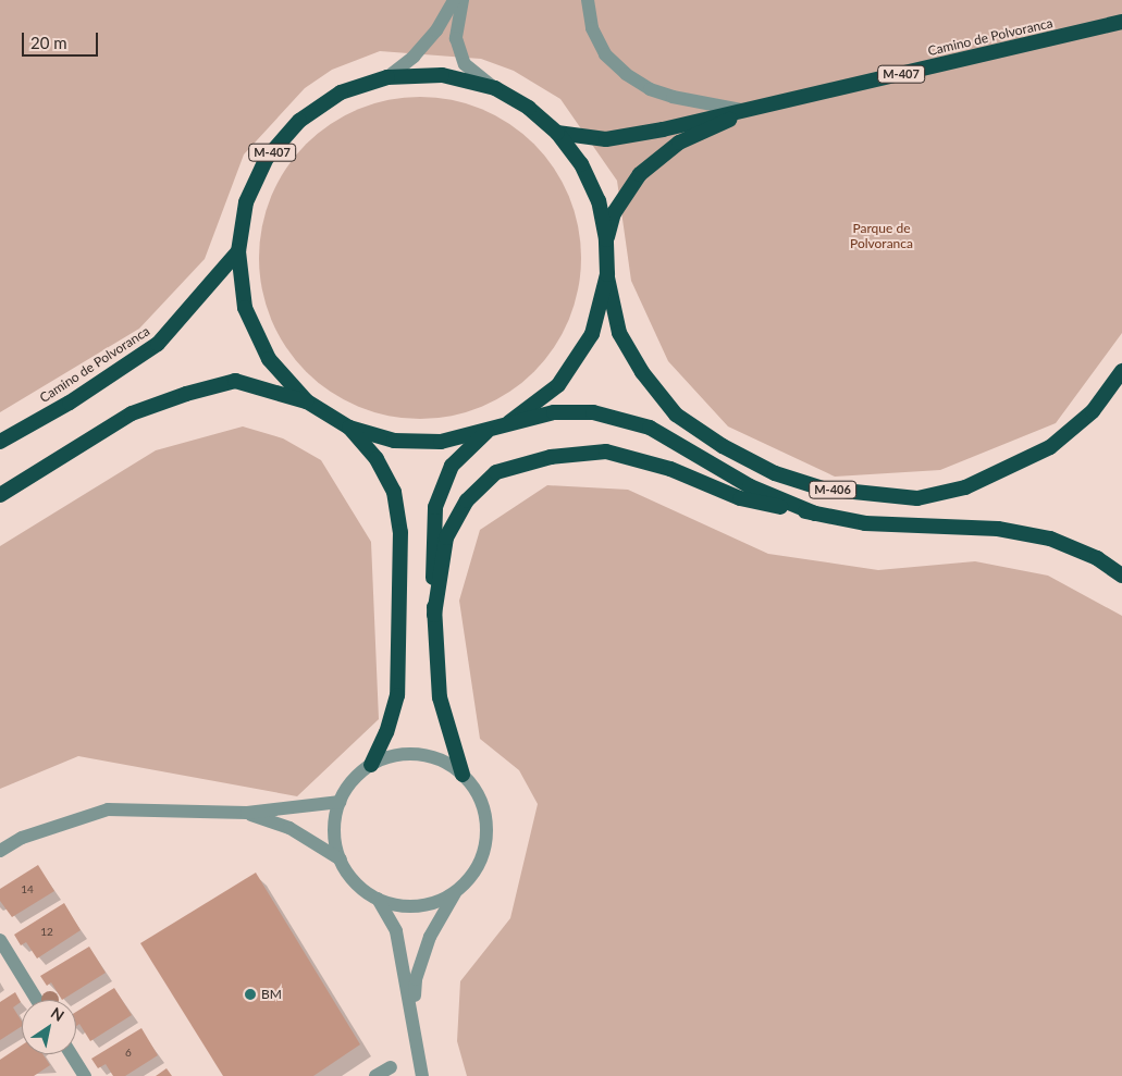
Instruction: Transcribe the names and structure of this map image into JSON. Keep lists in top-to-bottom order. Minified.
{"streets":{"highway":["Camino de Polvoranca","M-407","M-406"]},"crossings":[["Camino de Polvoranca","M-407"],["M-407","M-406"]],"parks":["Parque de Polvoranca"],"places":["BM"],"house_numbers":["14","12","6"],"scale_bar":"20 m","north":"top right"}
